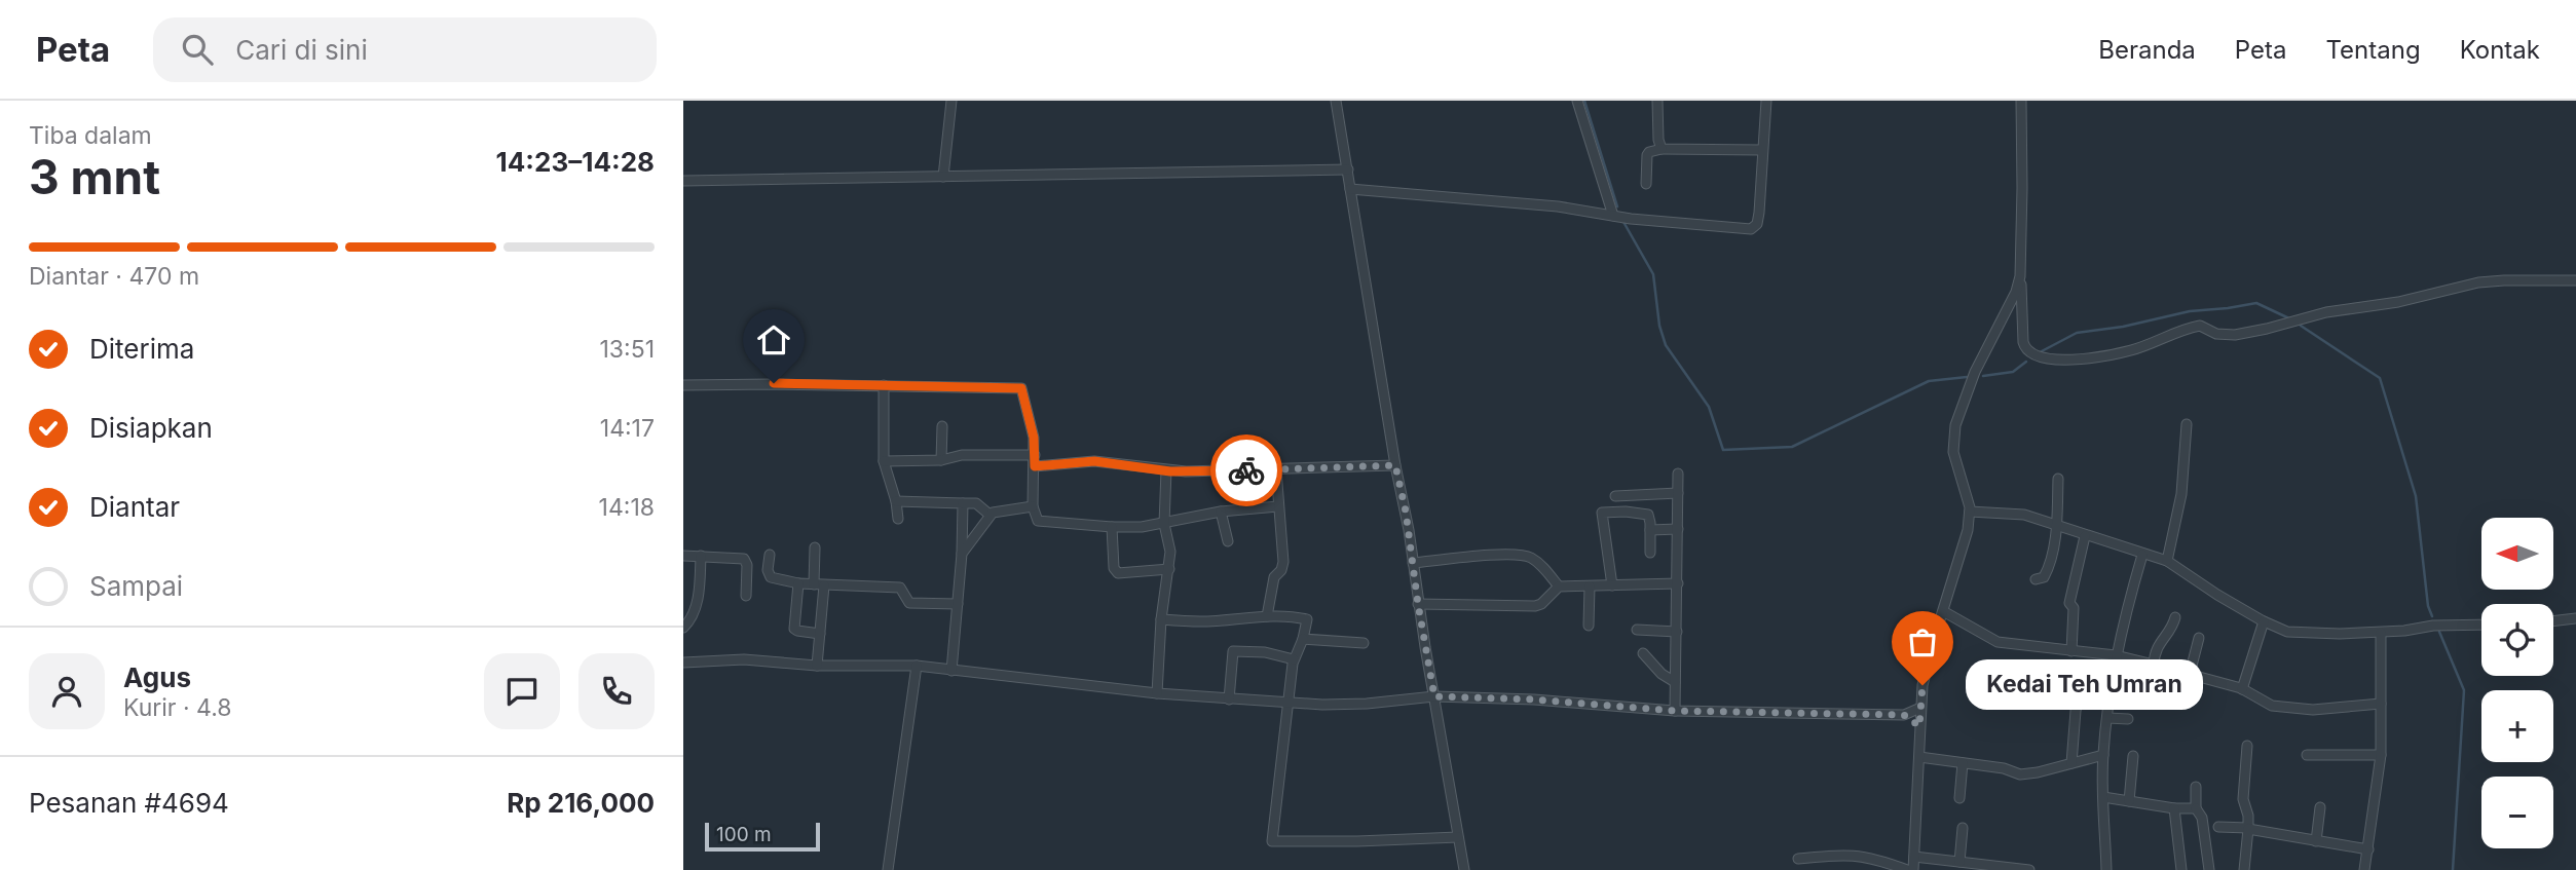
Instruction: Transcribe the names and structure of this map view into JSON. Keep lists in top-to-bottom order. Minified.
{"places":["Kedai Teh Umran"],"scale_bar":"100 m","north":"left","page":{"header":"Peta","search":"Cari di sini","nav":["Beranda","Peta","Tentang","Kontak"],"heading":["3 mnt","Tiba dalam","14:23–14:28"],"panel":["Agus","Kurir · 4.8","Pesanan #4694","Rp 216,000"],"bar":"Diantar · 470 m","list":[["Diterima","13:51"],["Disiapkan","14:17"],["Diantar","14:18"],"Sampai"],"map_buttons":["+","−"],"bubble":"Kedai Teh Umran","scale":"100 m"}}
